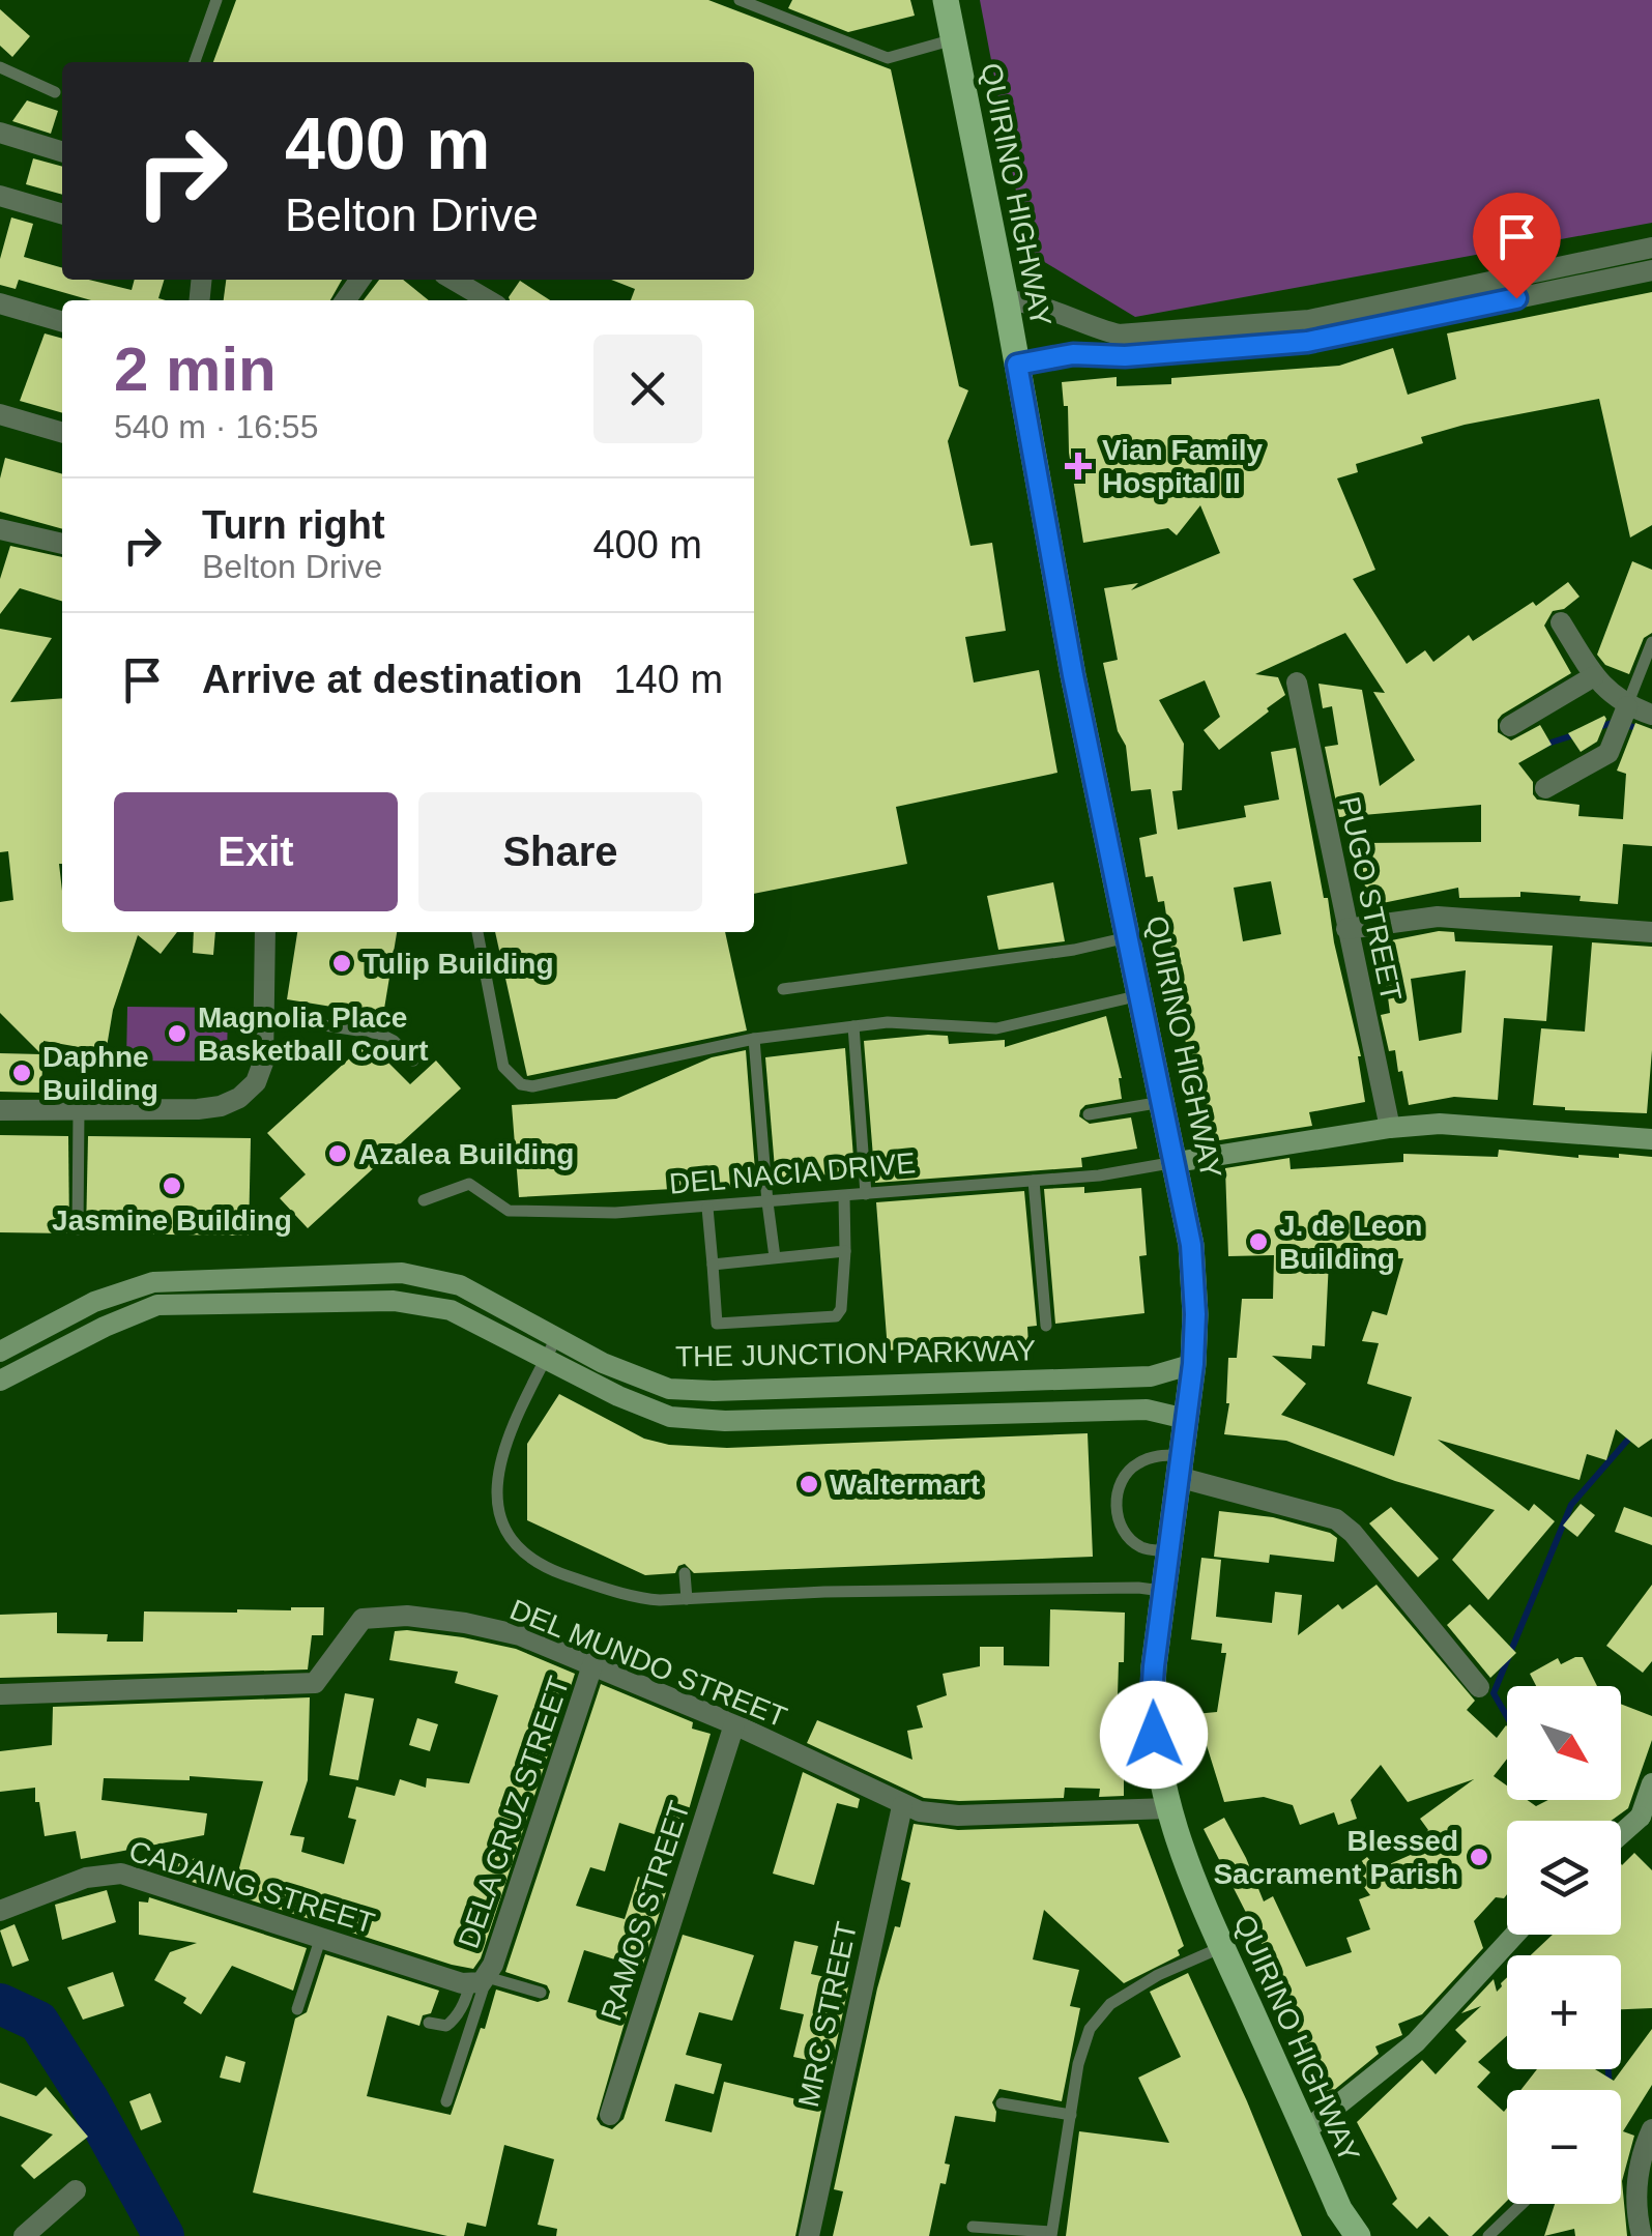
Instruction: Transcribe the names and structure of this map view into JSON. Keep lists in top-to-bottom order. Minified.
{"streets":{"main road":["QUIRINO HIGHWAY"],"street":["PUGO STREET","THE JUNCTION PARKWAY","DEL MUNDO STREET","DELA CRUZ STREET","CADAING STREET","RAMOS STREET","MRC STREET"],"lane":["DEL NACIA DRIVE"]},"crossings":[["QUIRINO HIGHWAY","DEL NACIA DRIVE"],["QUIRINO HIGHWAY","THE JUNCTION PARKWAY"],["QUIRINO HIGHWAY","DEL MUNDO STREET"],["DEL MUNDO STREET","DELA CRUZ STREET"],["DEL MUNDO STREET","RAMOS STREET"],["DEL MUNDO STREET","MRC STREET"],["DELA CRUZ STREET","CADAING STREET"]],"places":{"health":["Vian Family Hospital II"],"other":["Tulip Building","Magnolia Place Basketball Court","Daphne Building","Azalea Building","Jasmine Building","J. de Leon Building","Waltermart","Blessed Sacrament Parish"]},"north":"bottom right","page":{"turn":["400 m","Belton Drive"],"heading":["2 min","540 m · 16:55"],"list":[{"name":"Turn right","note":"Belton Drive","value":"400 m"},{"name":"Arrive at destination","value":"140 m"}],"buttons":["Exit","Share"],"map_buttons":["+","−"]}}
